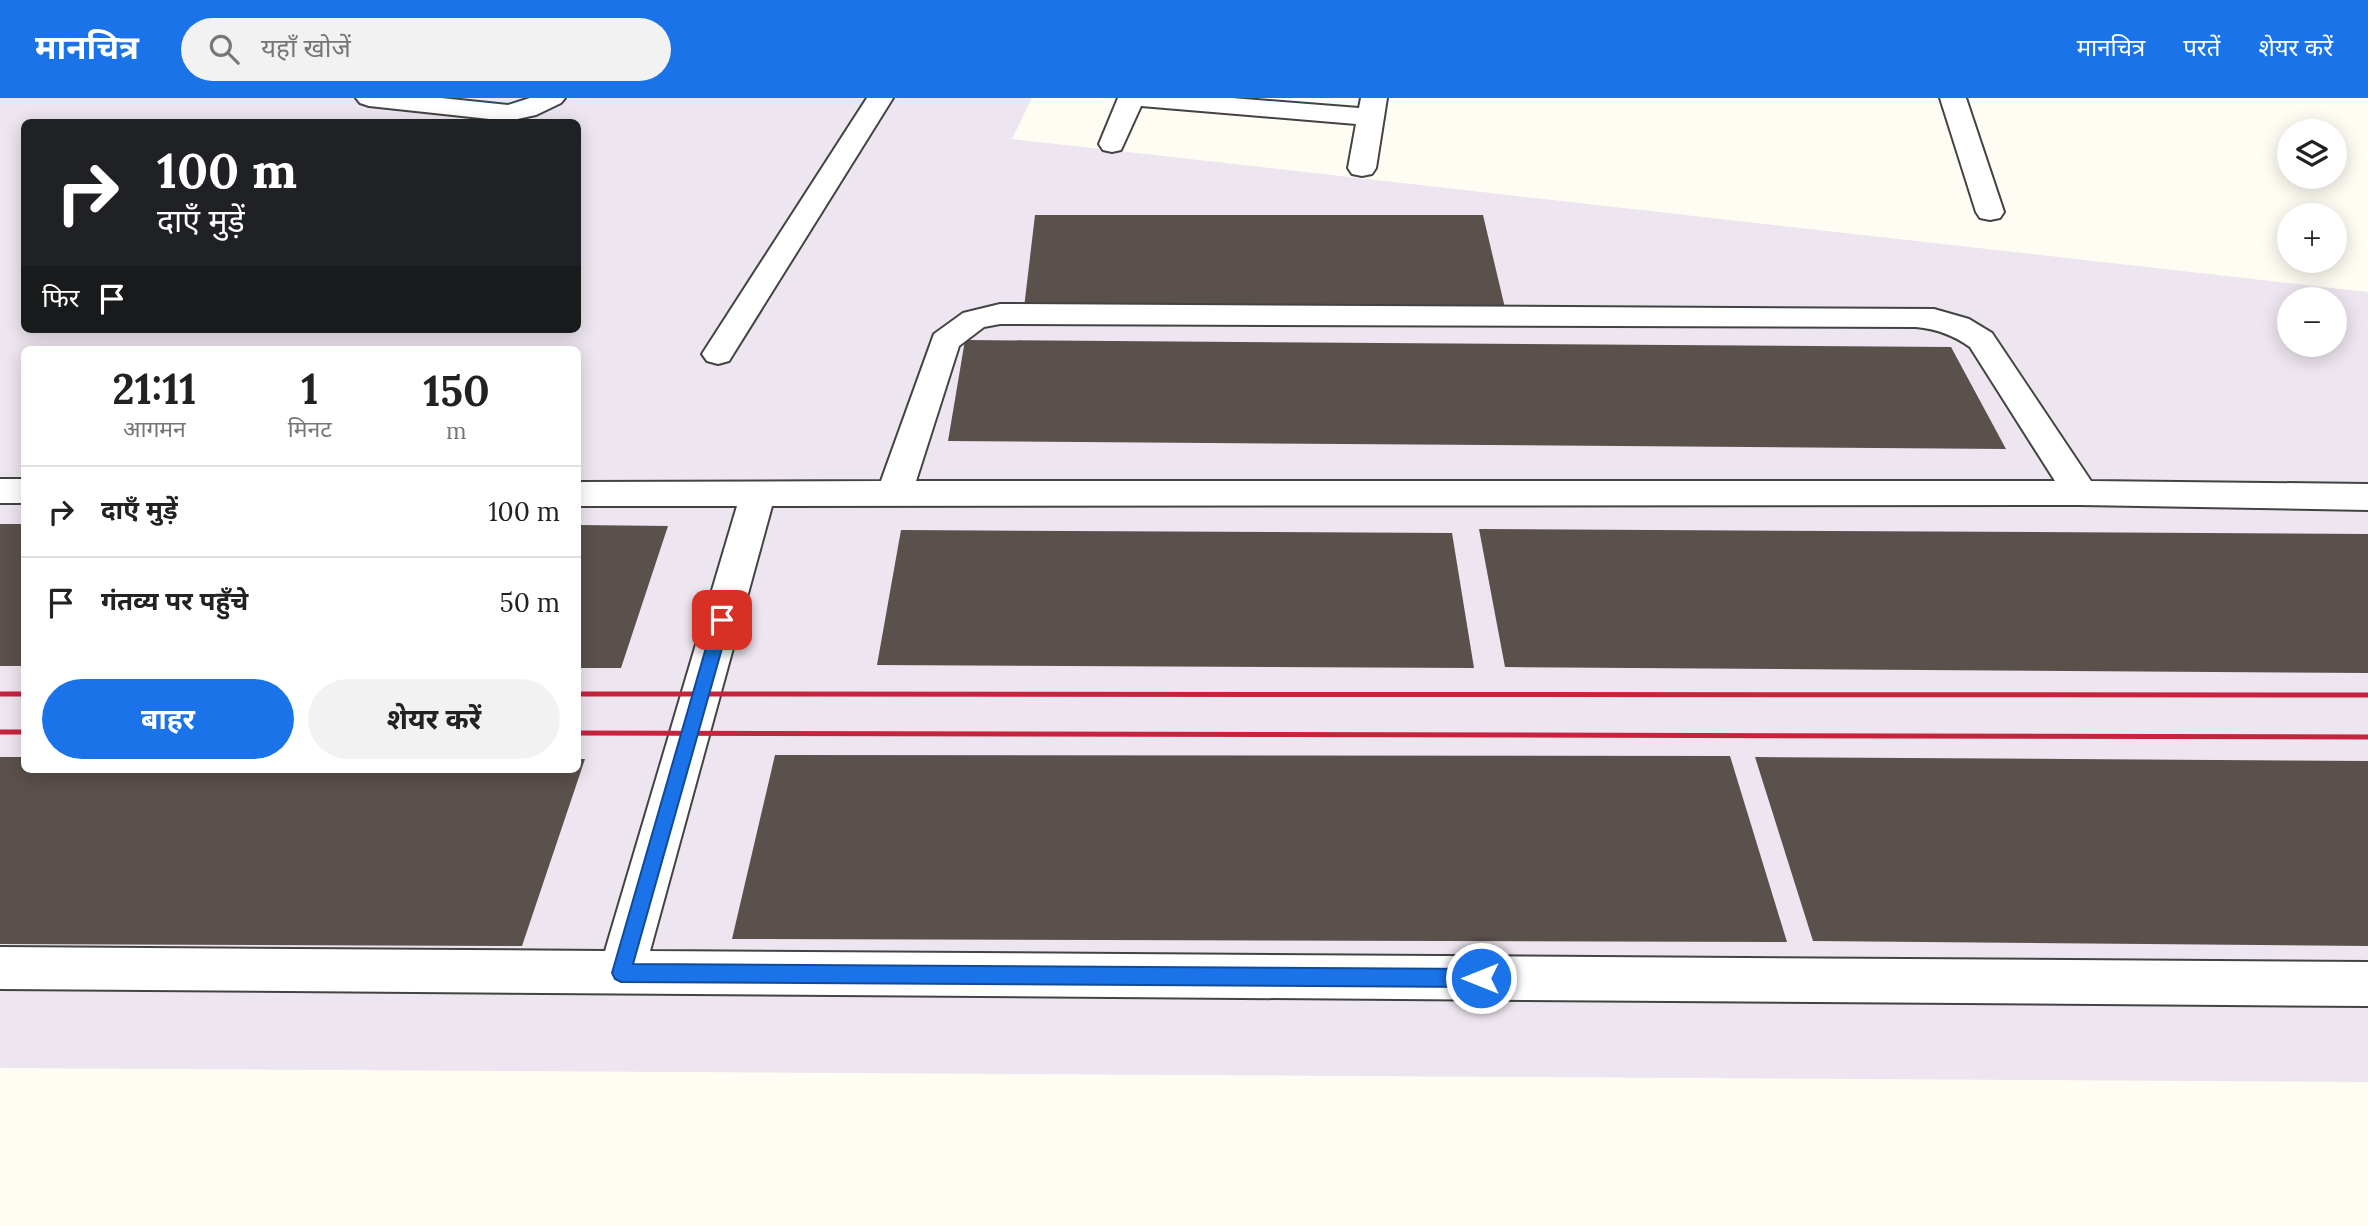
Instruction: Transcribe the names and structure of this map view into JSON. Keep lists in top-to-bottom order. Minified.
{"page":{"header":"मानचित्र","search":"यहाँ खोजें","nav":["मानचित्र","परतें","शेयर करें"],"map_buttons":["+","−"],"turn":["100 m","दाएँ मुड़ें"],"then":"फिर","eta":["21:11","आगमन","1","मिनट","150","m"],"list":[{"name":"दाएँ मुड़ें","value":"100 m"},{"name":"गंतव्य पर पहुँचे","value":"50 m"}],"buttons":["बाहर","शेयर करें"]}}
